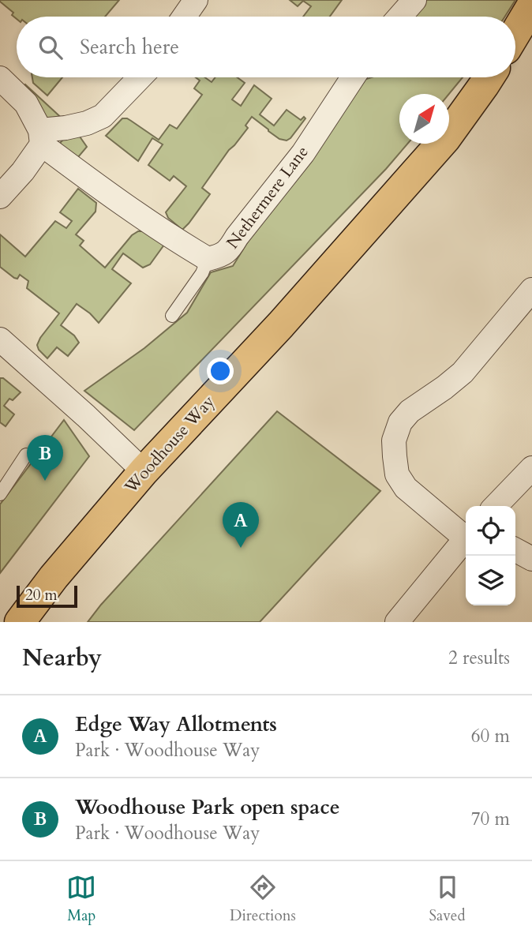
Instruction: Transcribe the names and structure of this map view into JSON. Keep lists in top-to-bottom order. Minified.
{"streets":{"main road":["Woodhouse Way"],"street":["Nethermere Lane"]},"scale_bar":"20 m","north":"top right","page":{"search":"Search here","pins":["B","A"],"scale":"20 m","heading":["Nearby","2 results"],"list":[{"mark":"A","name":"Edge Way Allotments","note":"Park · Woodhouse Way","value":"60 m"},{"mark":"B","name":"Woodhouse Park open space","note":"Park · Woodhouse Way","value":"70 m"}],"nav":["Map","Directions","Saved"]}}
